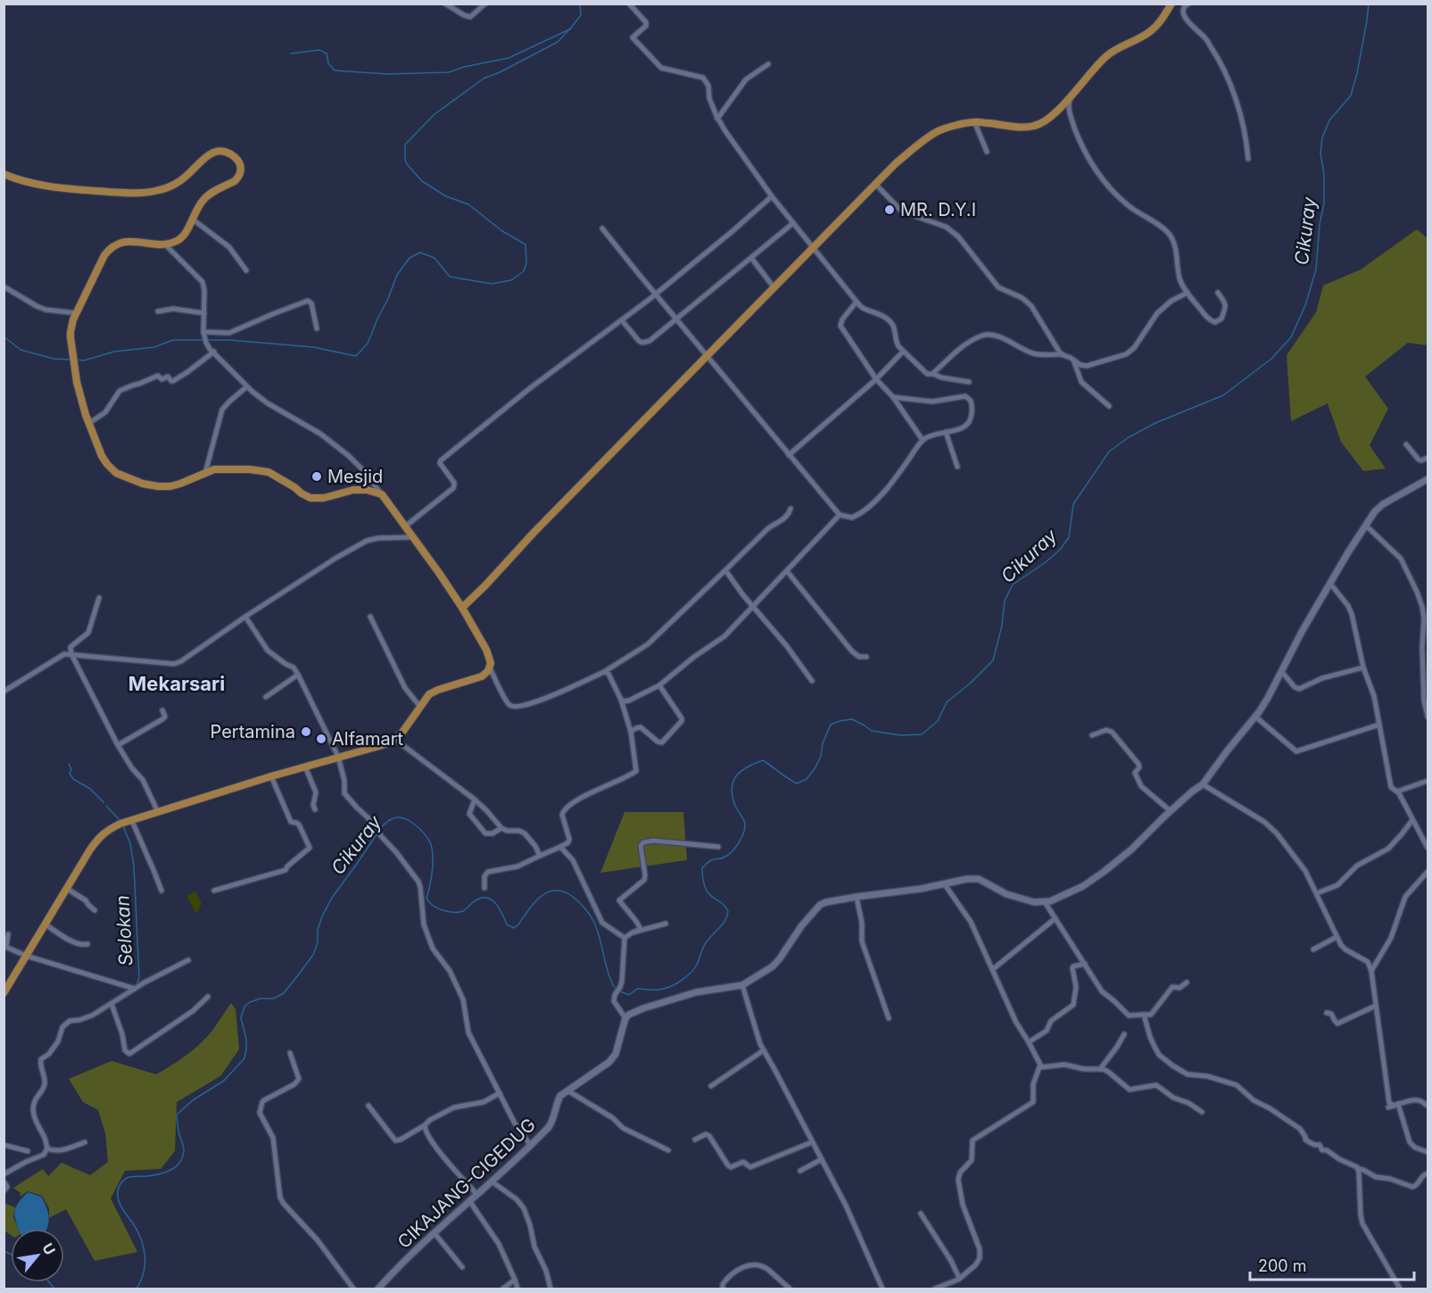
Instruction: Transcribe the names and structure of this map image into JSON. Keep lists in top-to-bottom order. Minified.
{"streets":{"street":["CIKAJANG-CIGEDUG"]},"districts":["Mekarsari"],"water":["Cikuray","Selokan"],"places":["MR. D.Y.I","Mesjid","Pertamina","Alfamart"],"scale_bar":"200 m","north":"top right"}
